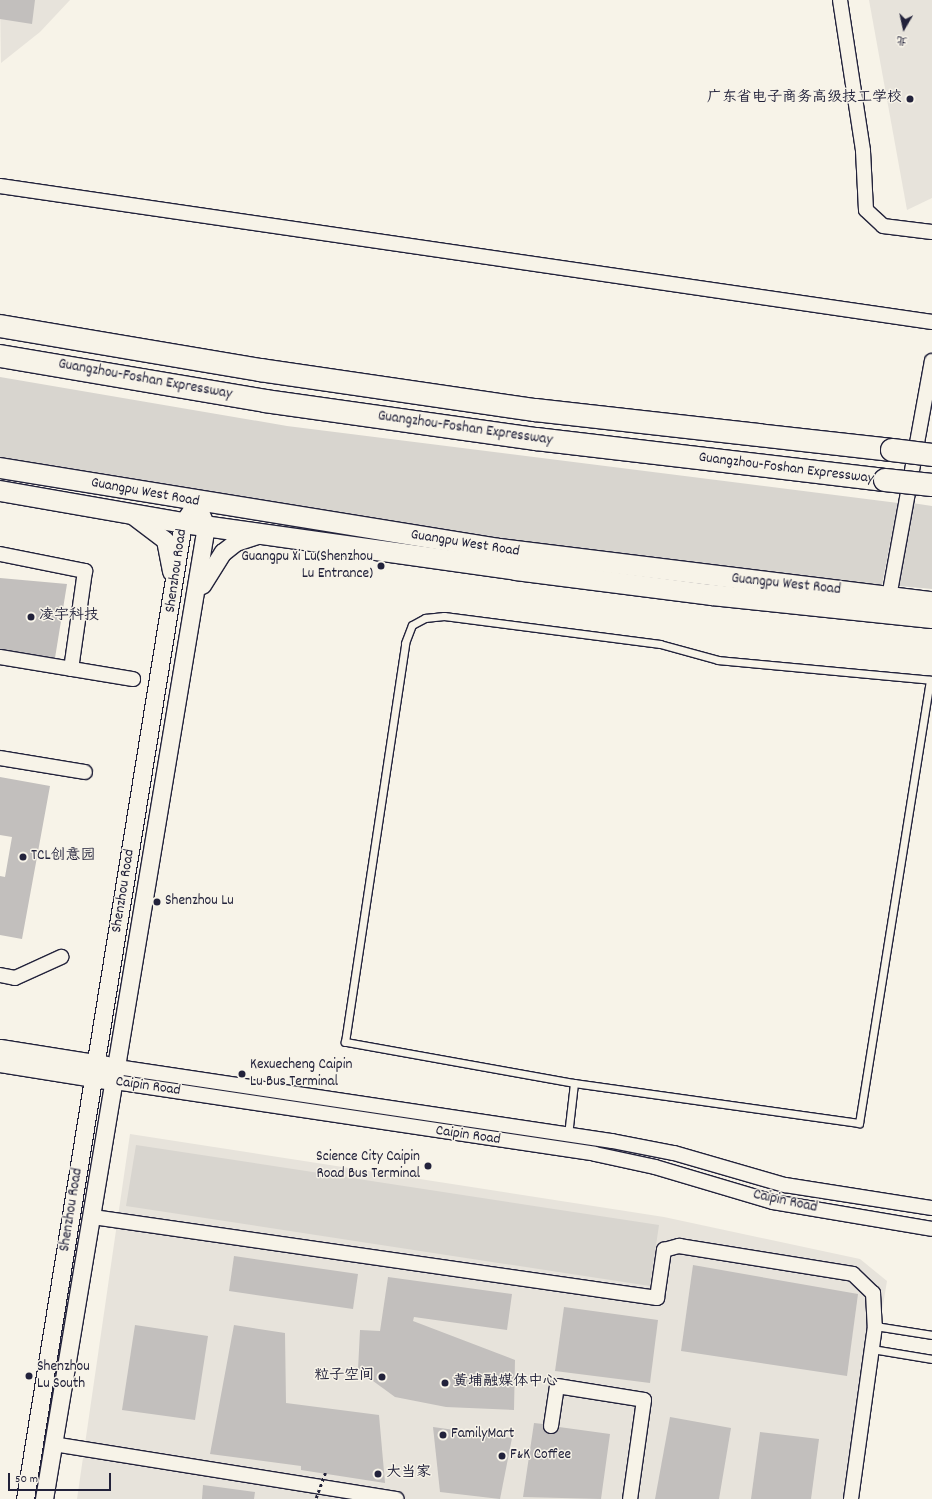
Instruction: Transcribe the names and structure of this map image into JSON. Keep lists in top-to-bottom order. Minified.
{"streets":{"highway":["Guangzhou-Foshan Expressway"],"main road":["Guangpu West Road"],"street":["Shenzhou Road","Caipin Road"]},"crossings":[["Guangpu West Road","Shenzhou Road"],["Shenzhou Road","Caipin Road"]],"places":["广东省电子商务高级技工学校","Guangpu Xi Lu(Shenzhou Lu Entrance)","凌宇科技","TCL创意园","Shenzhou Lu","Kexuecheng Caipin Lu Bus Terminal","Science City Caipin Road Bus Terminal","Shenzhou Lu South","粒子空间","黄埔融媒体中心","FamilyMart","F&K Coffee","大当家"],"scale_bar":"50 m","north":"bottom"}
